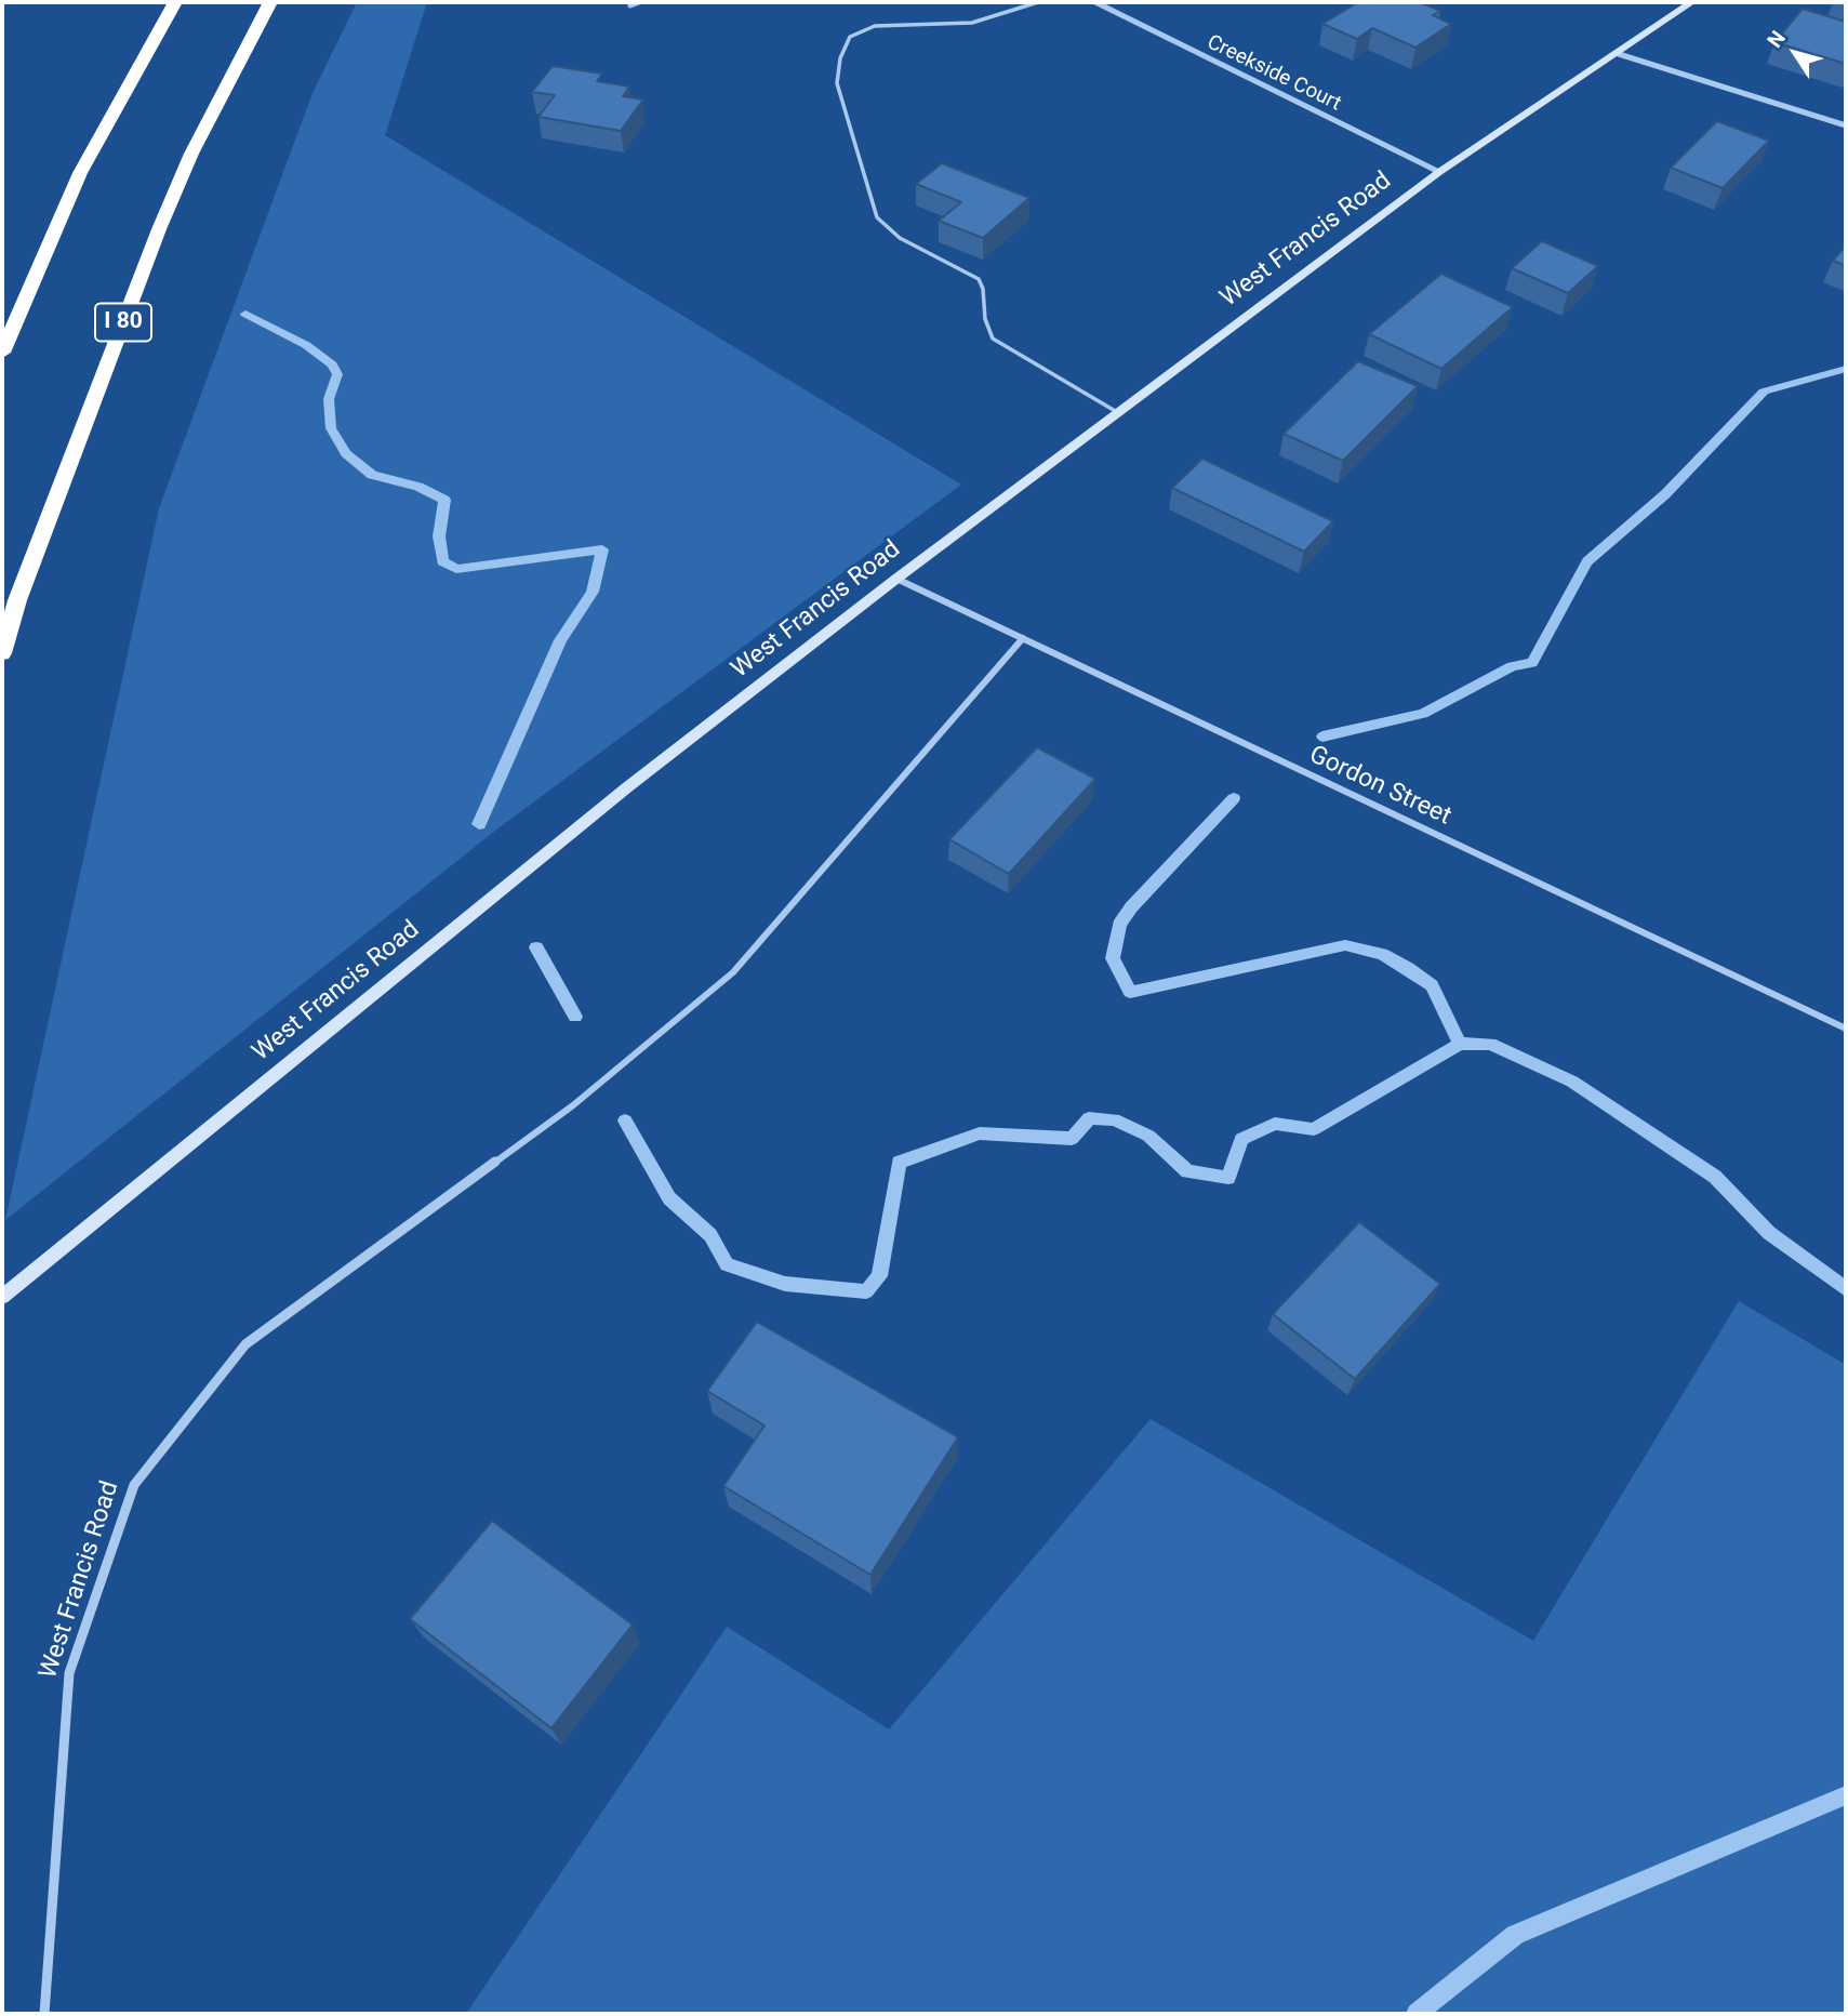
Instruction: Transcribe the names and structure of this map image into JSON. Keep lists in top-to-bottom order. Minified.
{"streets":{"highway":["I 80"],"street":["Creekside Court","West Francis Road","Gordon Street"]},"crossings":[["Creekside Court","West Francis Road"],["West Francis Road","Gordon Street"]],"north":"top left"}
